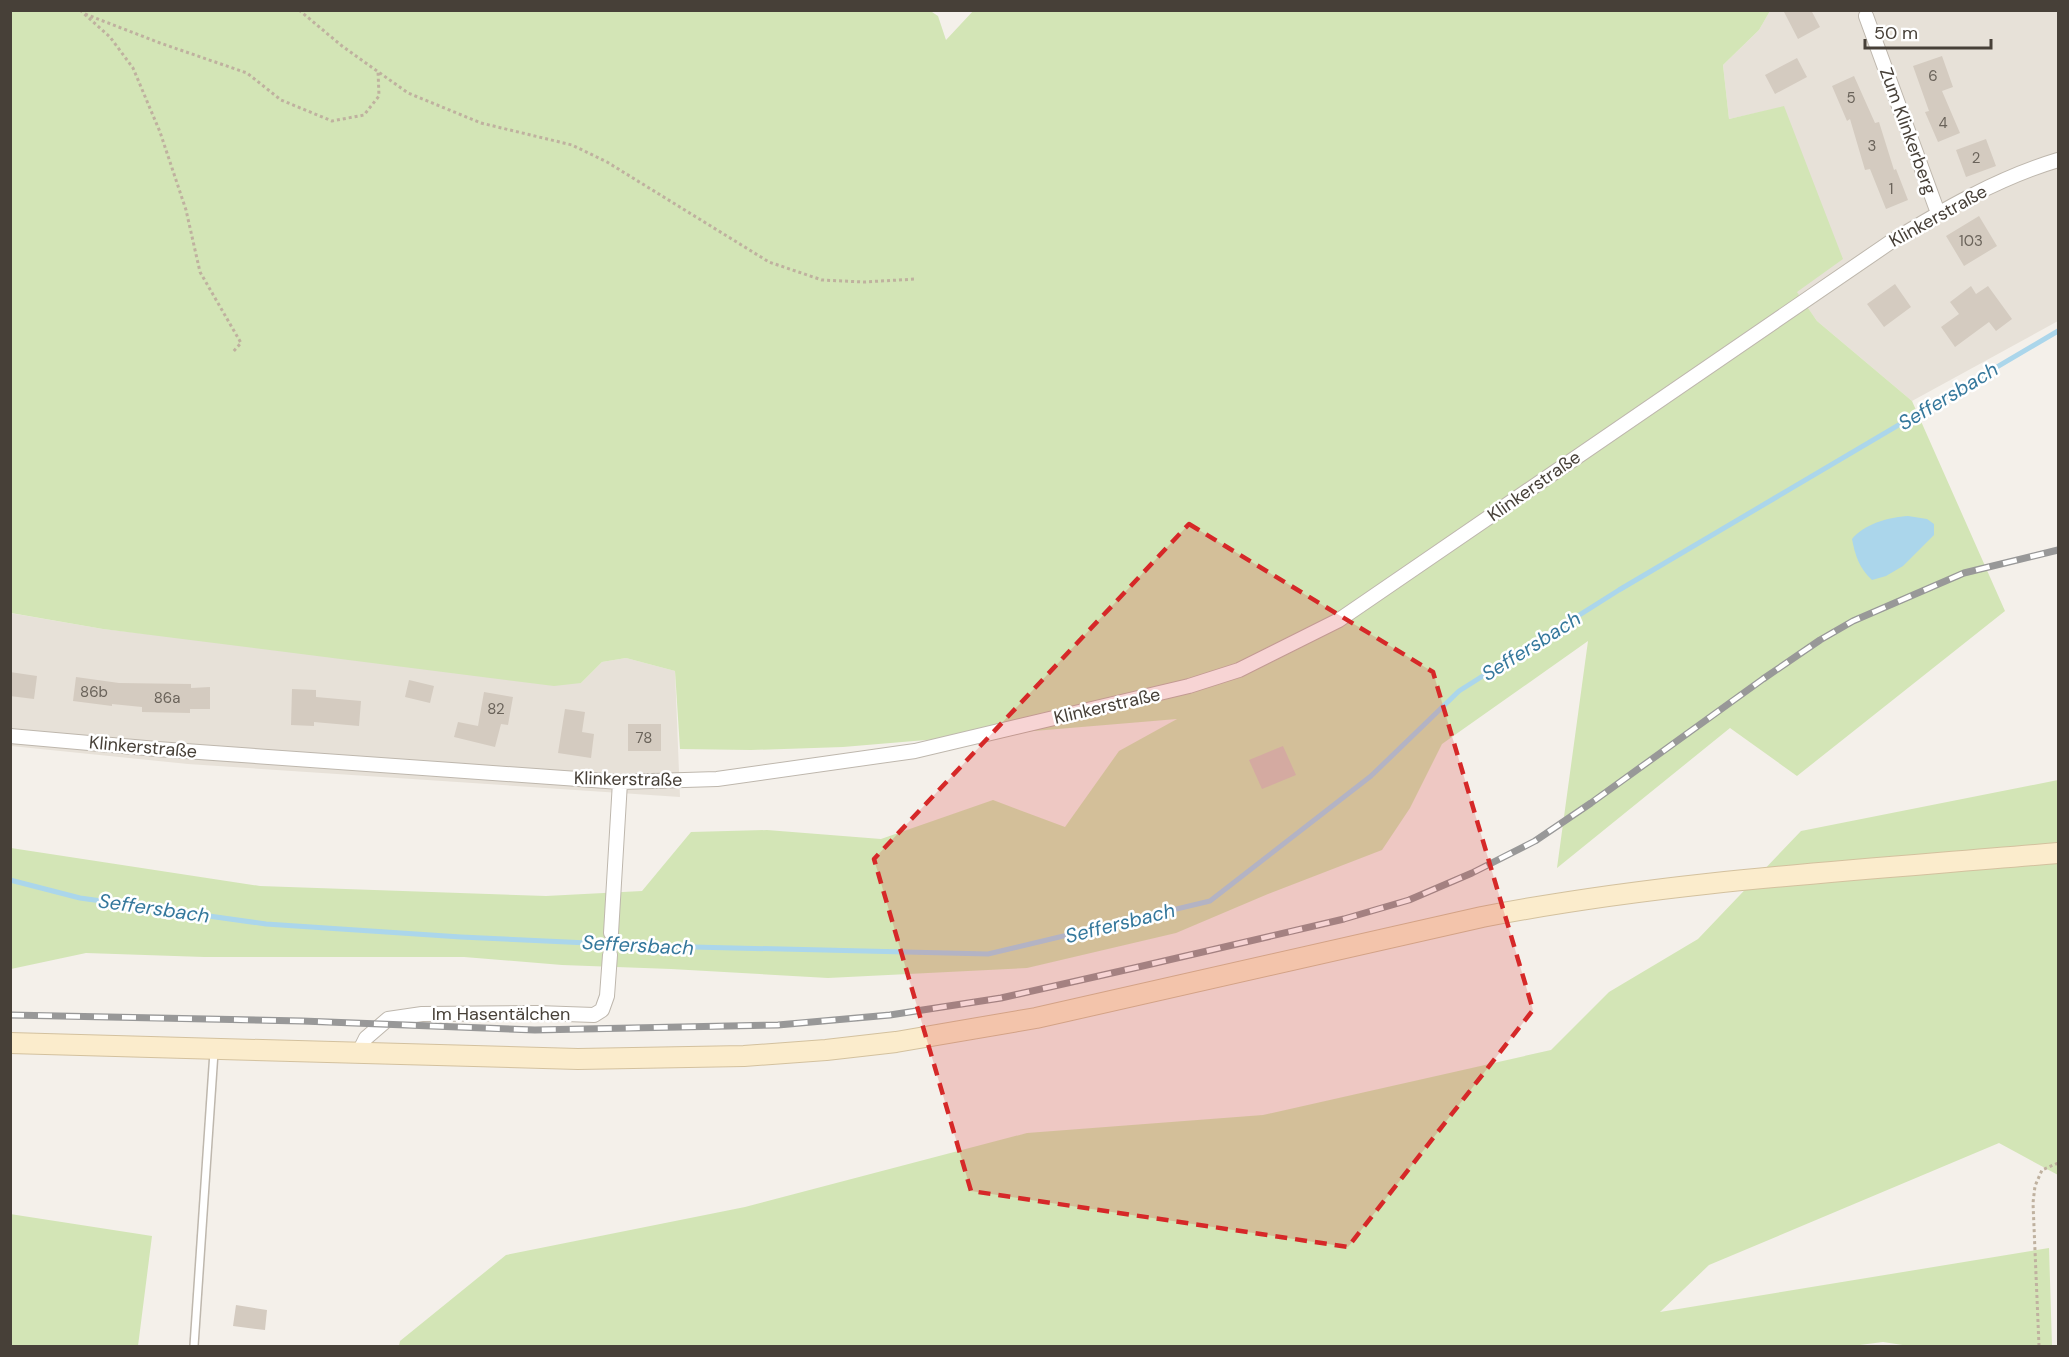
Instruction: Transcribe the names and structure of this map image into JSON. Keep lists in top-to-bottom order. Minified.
{"streets":{"street":["Zum Klinkerberg","Klinkerstraße","Im Hasentälchen"]},"crossings":[["Zum Klinkerberg","Klinkerstraße"]],"water":["Seffersbach"],"house_numbers":["6","5","4","3","2","1","103","86b","86a","82","78"],"scale_bar":"50 m"}
